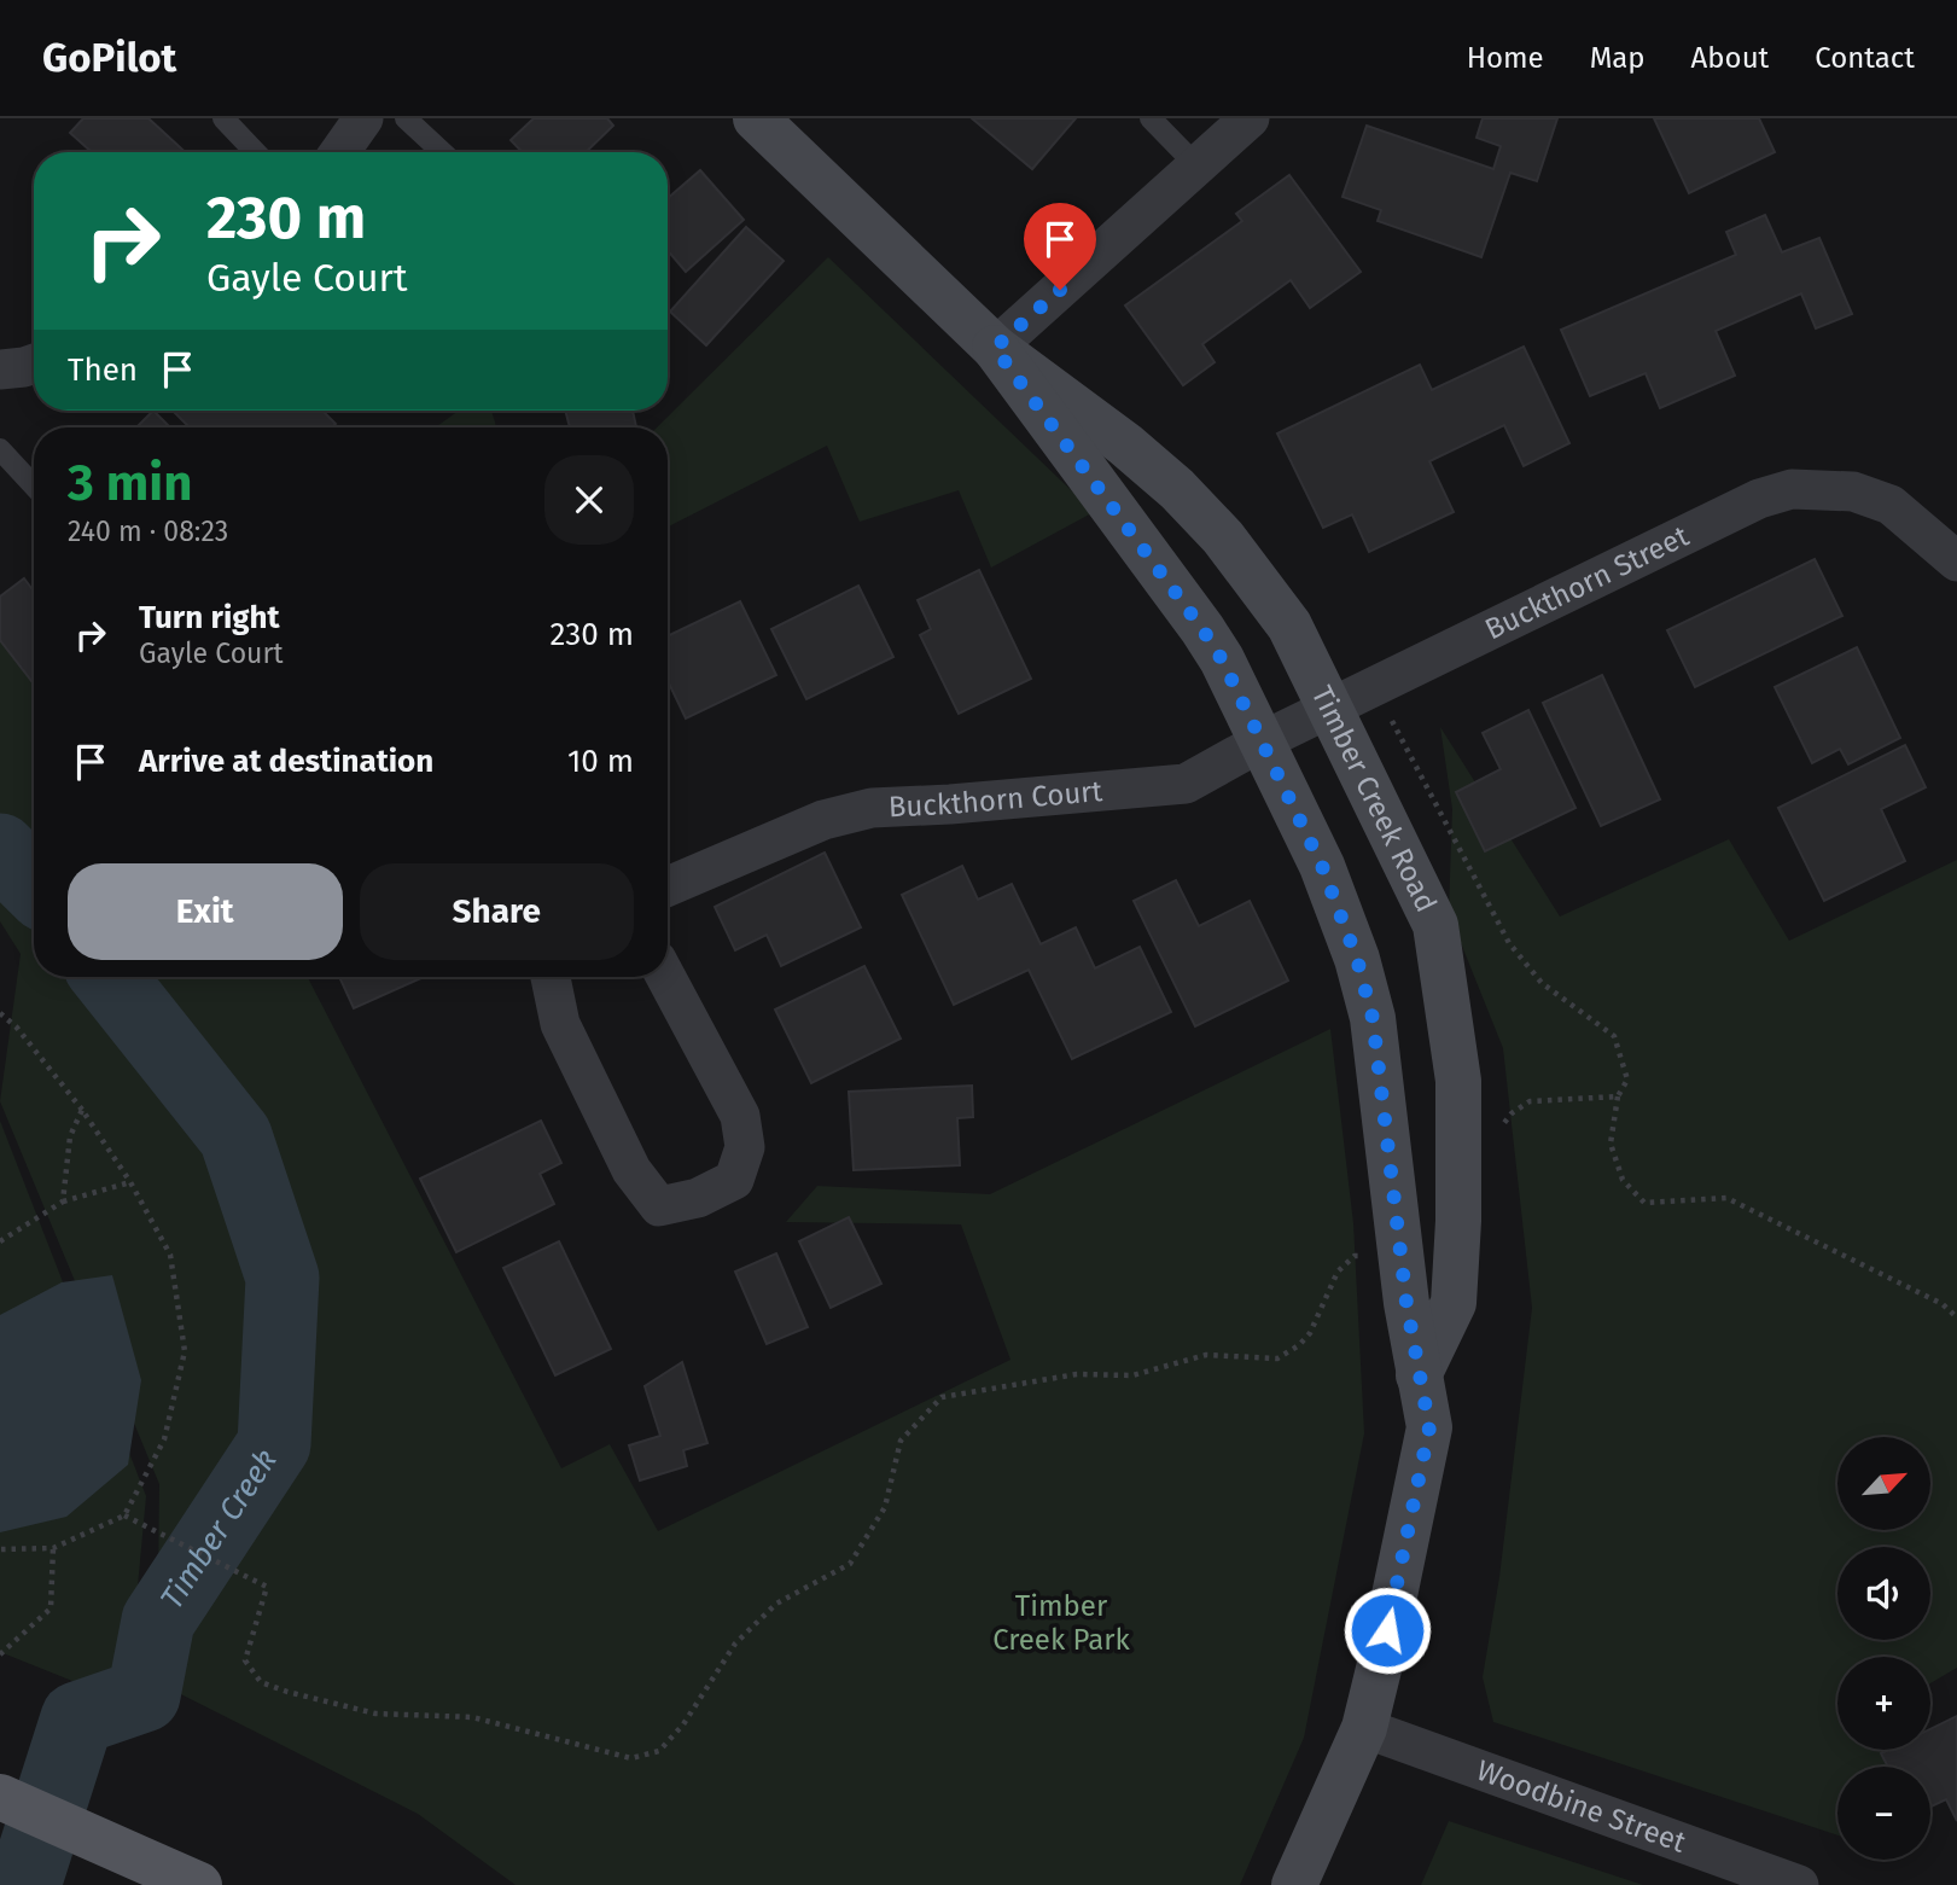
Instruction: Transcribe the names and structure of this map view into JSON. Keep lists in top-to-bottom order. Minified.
{"streets":{"street":["Buckthorn Street","Buckthorn Court","Timber Creek Road","Woodbine Street"]},"crossings":[["Buckthorn Street","Buckthorn Court"],["Buckthorn Street","Timber Creek Road"],["Buckthorn Court","Timber Creek Road"],["Timber Creek Road","Woodbine Street"]],"water":["Timber Creek"],"parks":["Timber Creek Park"],"north":"top right","page":{"header":"GoPilot","nav":["Home","Map","About","Contact"],"turn":["230 m","Gayle Court"],"then":"Then","heading":["3 min","240 m · 08:23"],"list":[{"name":"Turn right","note":"Gayle Court","value":"230 m"},{"name":"Arrive at destination","value":"10 m"}],"buttons":["Exit","Share"],"map_buttons":["+","−"]}}
